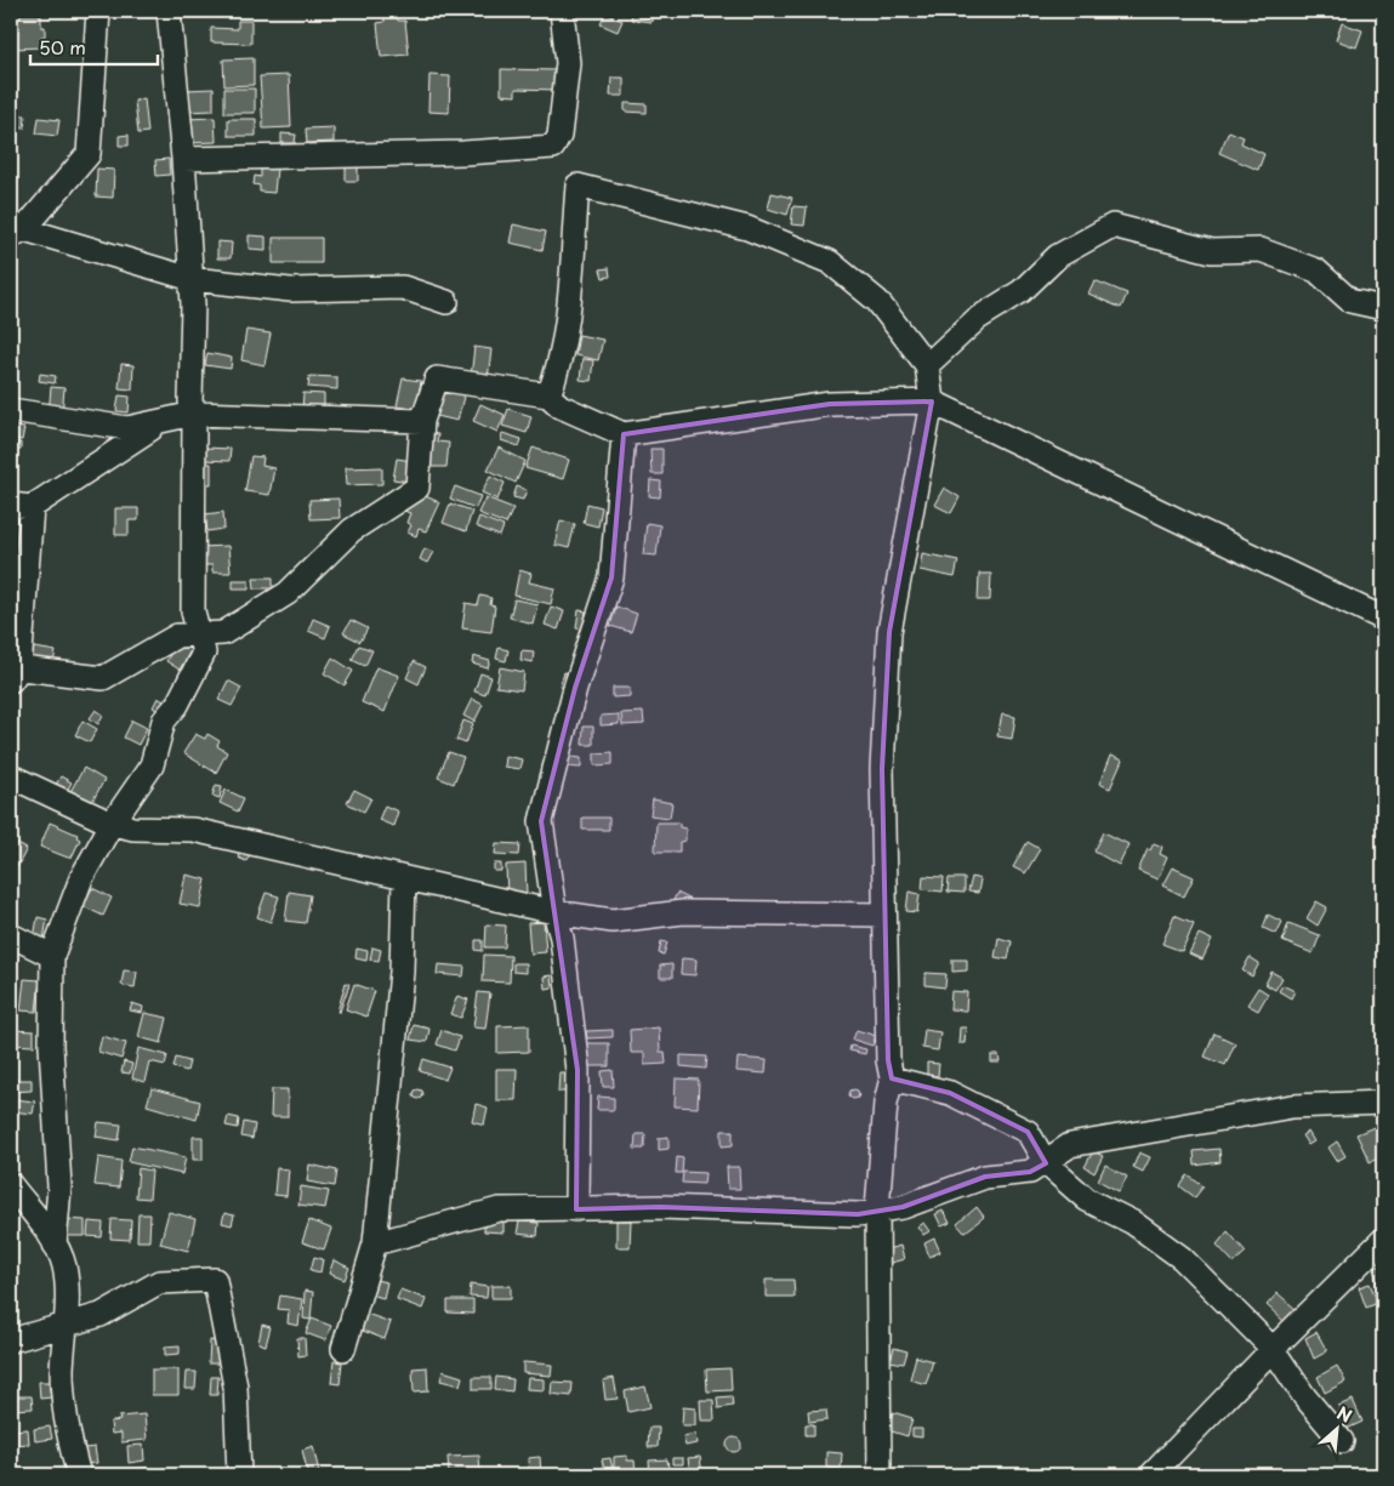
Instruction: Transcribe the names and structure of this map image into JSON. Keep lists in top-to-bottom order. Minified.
{"scale_bar":"50 m","north":"top right"}
